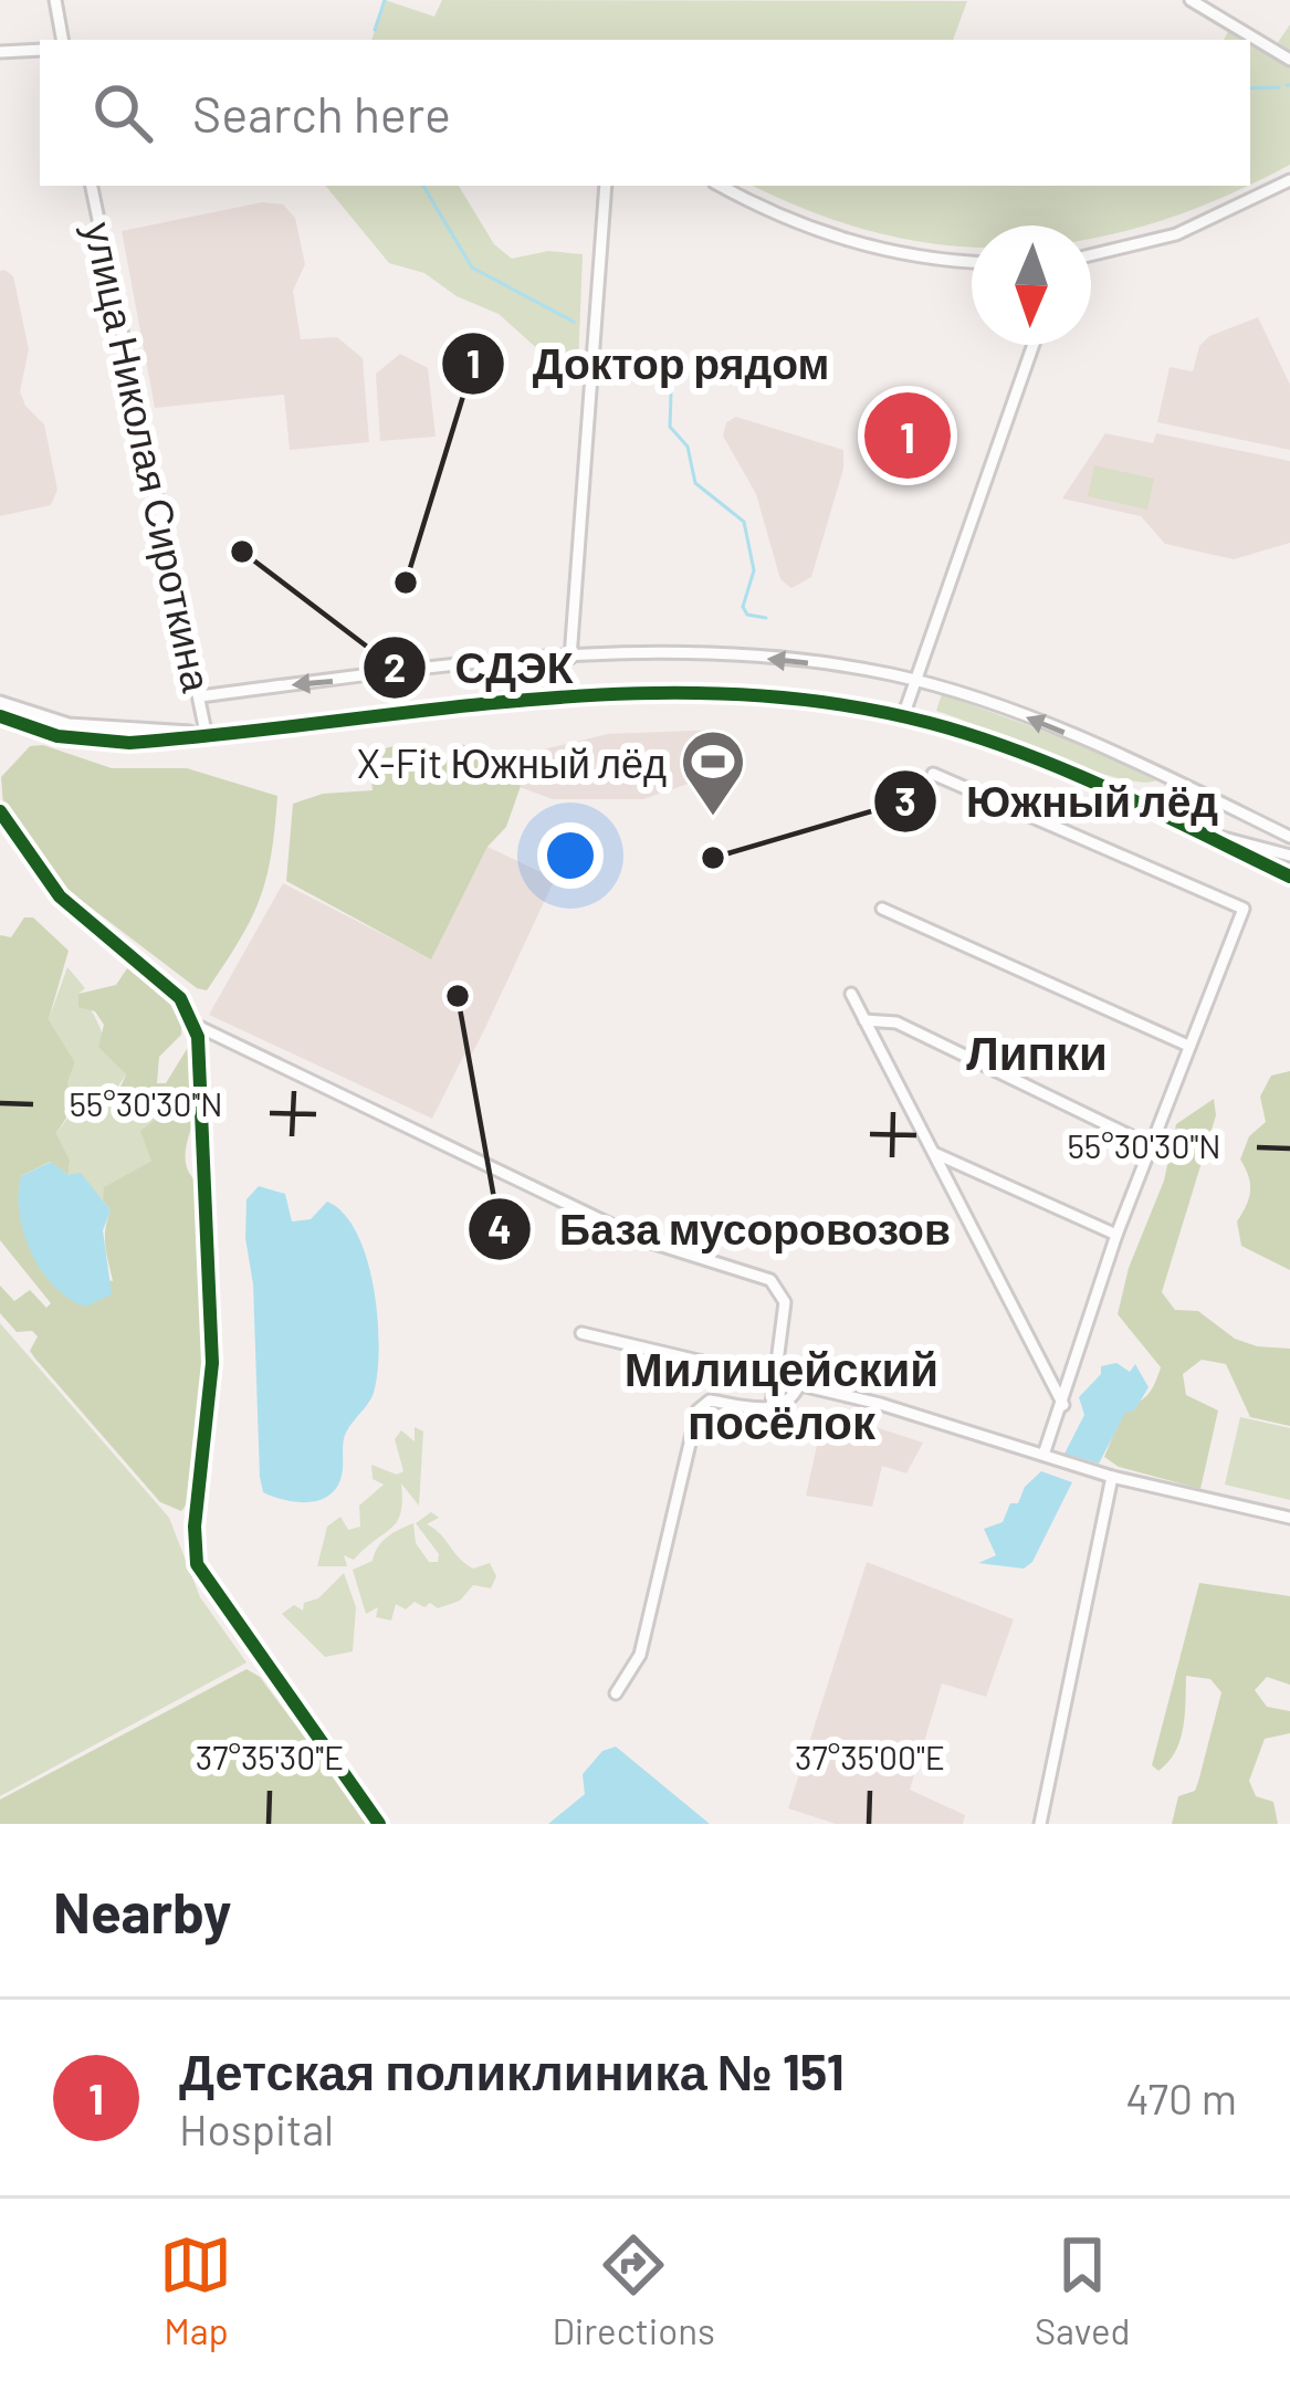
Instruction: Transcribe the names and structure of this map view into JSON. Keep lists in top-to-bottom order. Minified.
{"streets":{"street":["улица Николая Сироткина"]},"districts":["Липки","Милицейский посёлок"],"places":{"other":["СДЭК","Доктор рядом","Южный лёд","База мусоровозов"],"sports":["X-Fit Южный лёд"]},"north":"bottom","page":{"search":"Search here","pins":"1","heading":"Nearby","list":[{"mark":"1","name":"Детская поликлиника № 151","note":"Hospital","value":"470 m"}],"nav":["Map","Directions","Saved"]},"coordinates":["55°30'30\"N","37°35'30\"E","37°35'00\"E"]}
